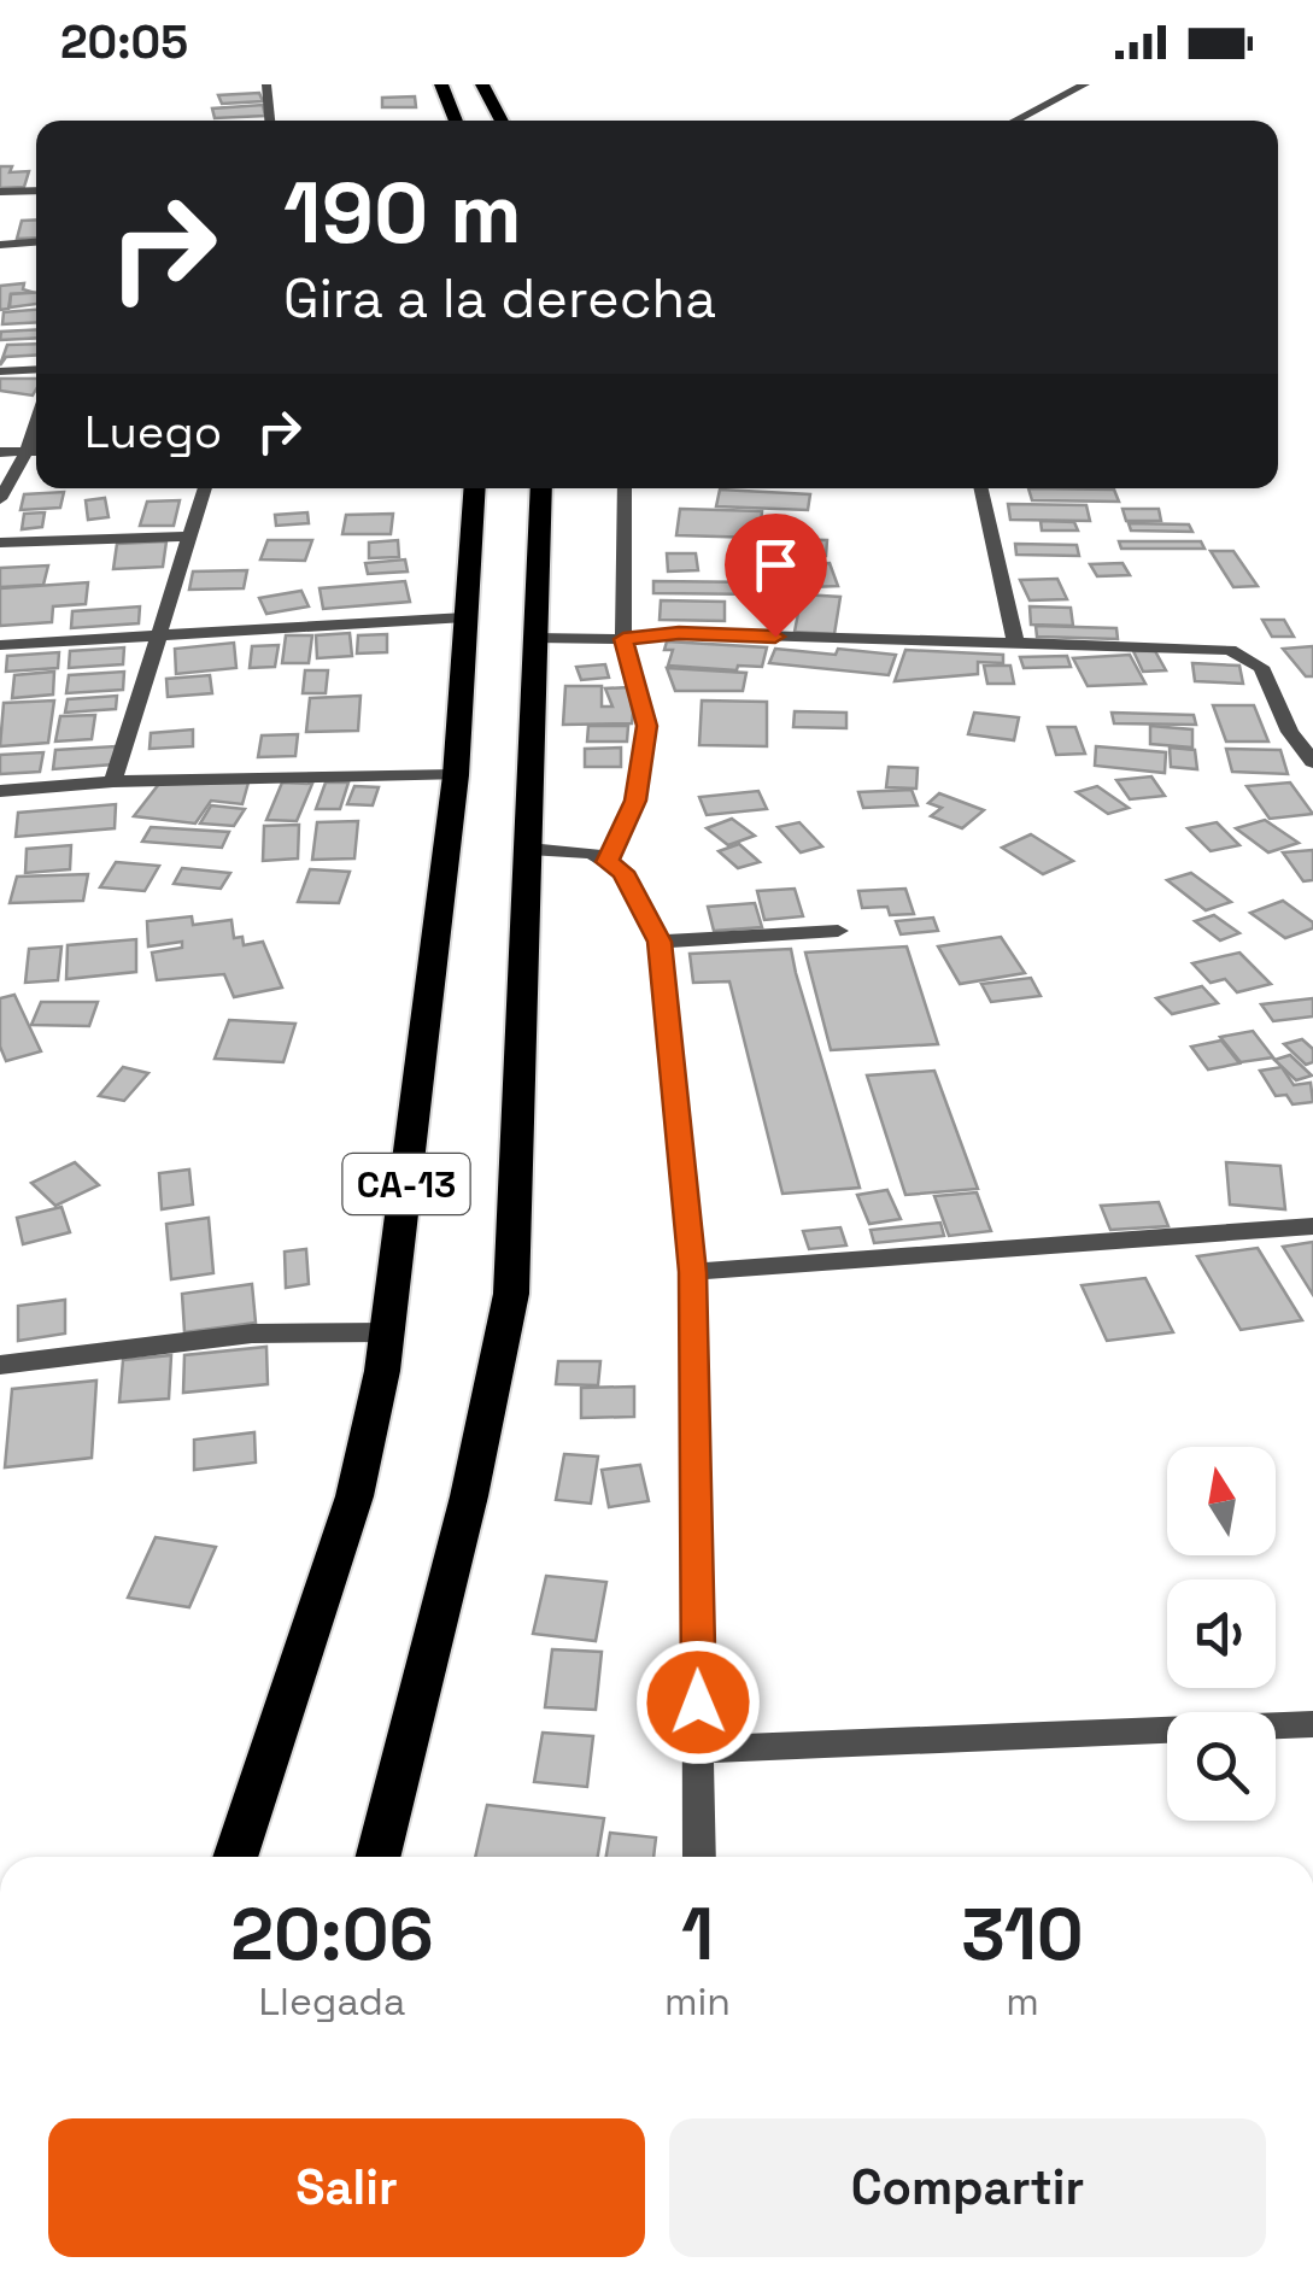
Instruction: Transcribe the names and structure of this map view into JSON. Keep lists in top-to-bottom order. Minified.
{"streets":{"highway":["CA-13"]},"north":"top","page":{"status":"20:05","turn":["190 m","Gira a la derecha"],"then":"Luego","eta":["20:06","Llegada","1","min","310","m"],"buttons":["Salir","Compartir"]}}
